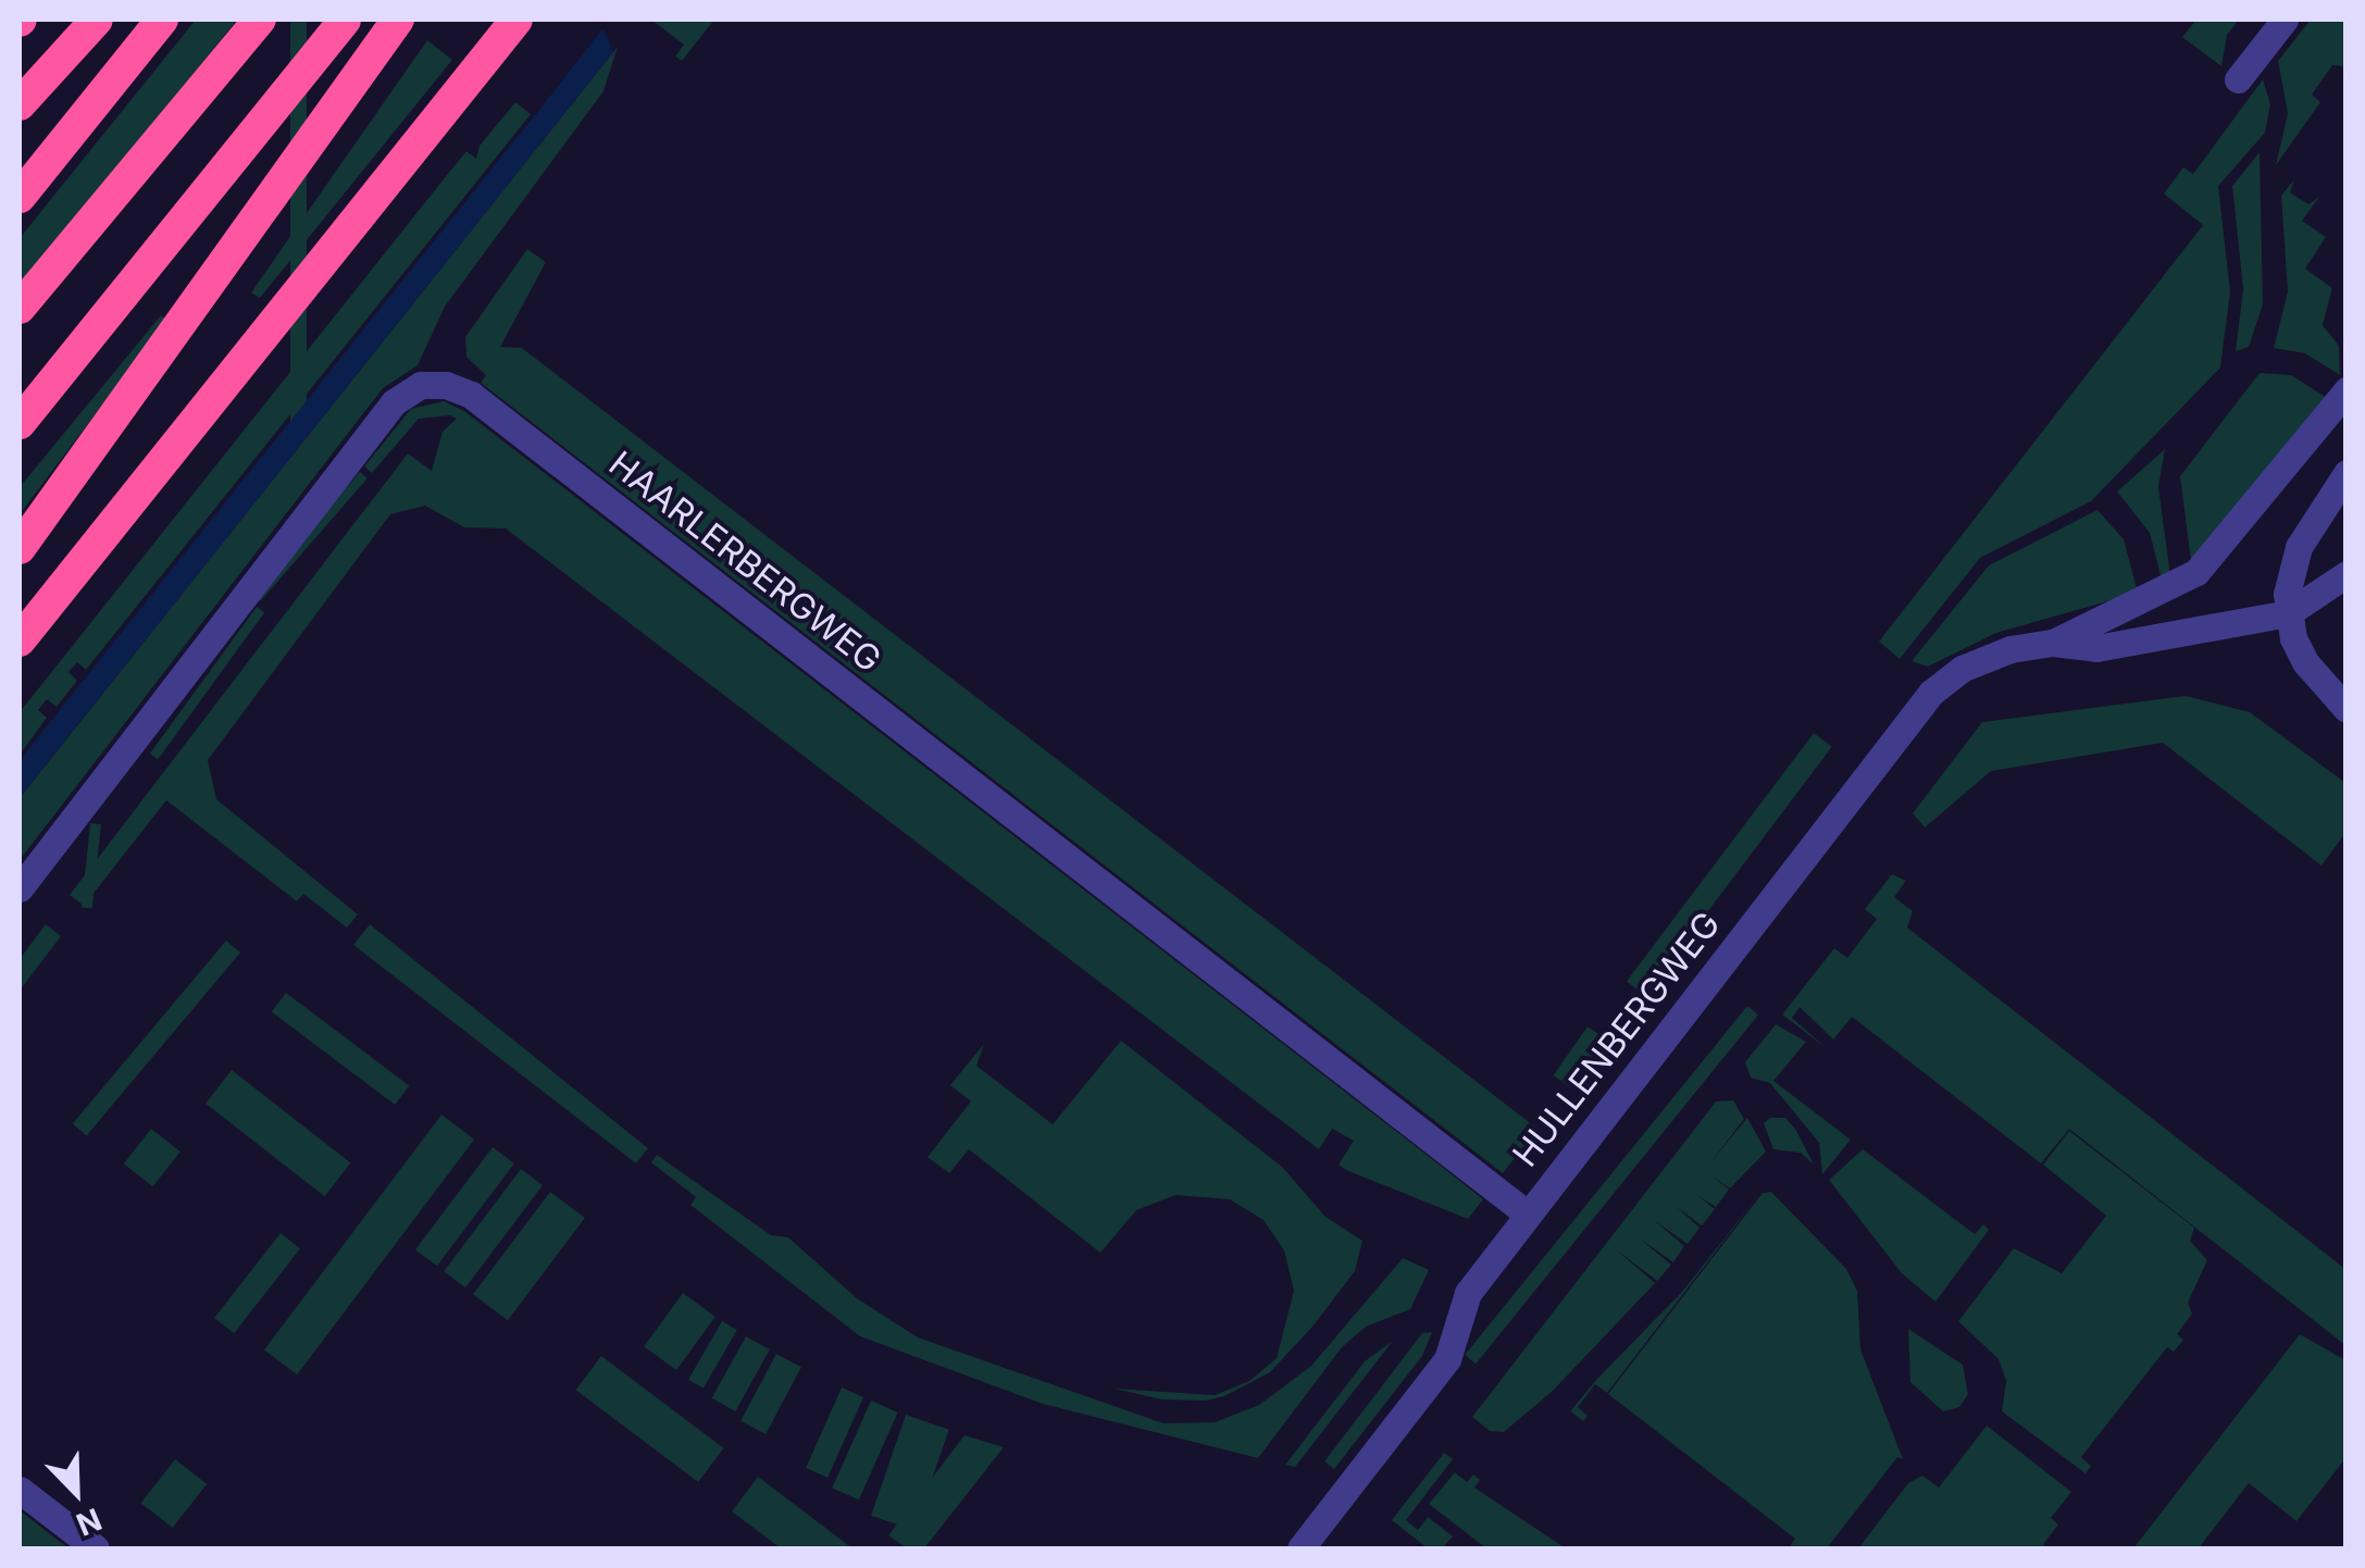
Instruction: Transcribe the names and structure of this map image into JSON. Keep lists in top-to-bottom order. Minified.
{"streets":{"street":["HAARLERBERGWEG","HULLENBERGWEG"]},"crossings":[["HAARLERBERGWEG","HULLENBERGWEG"]],"north":"bottom right"}
